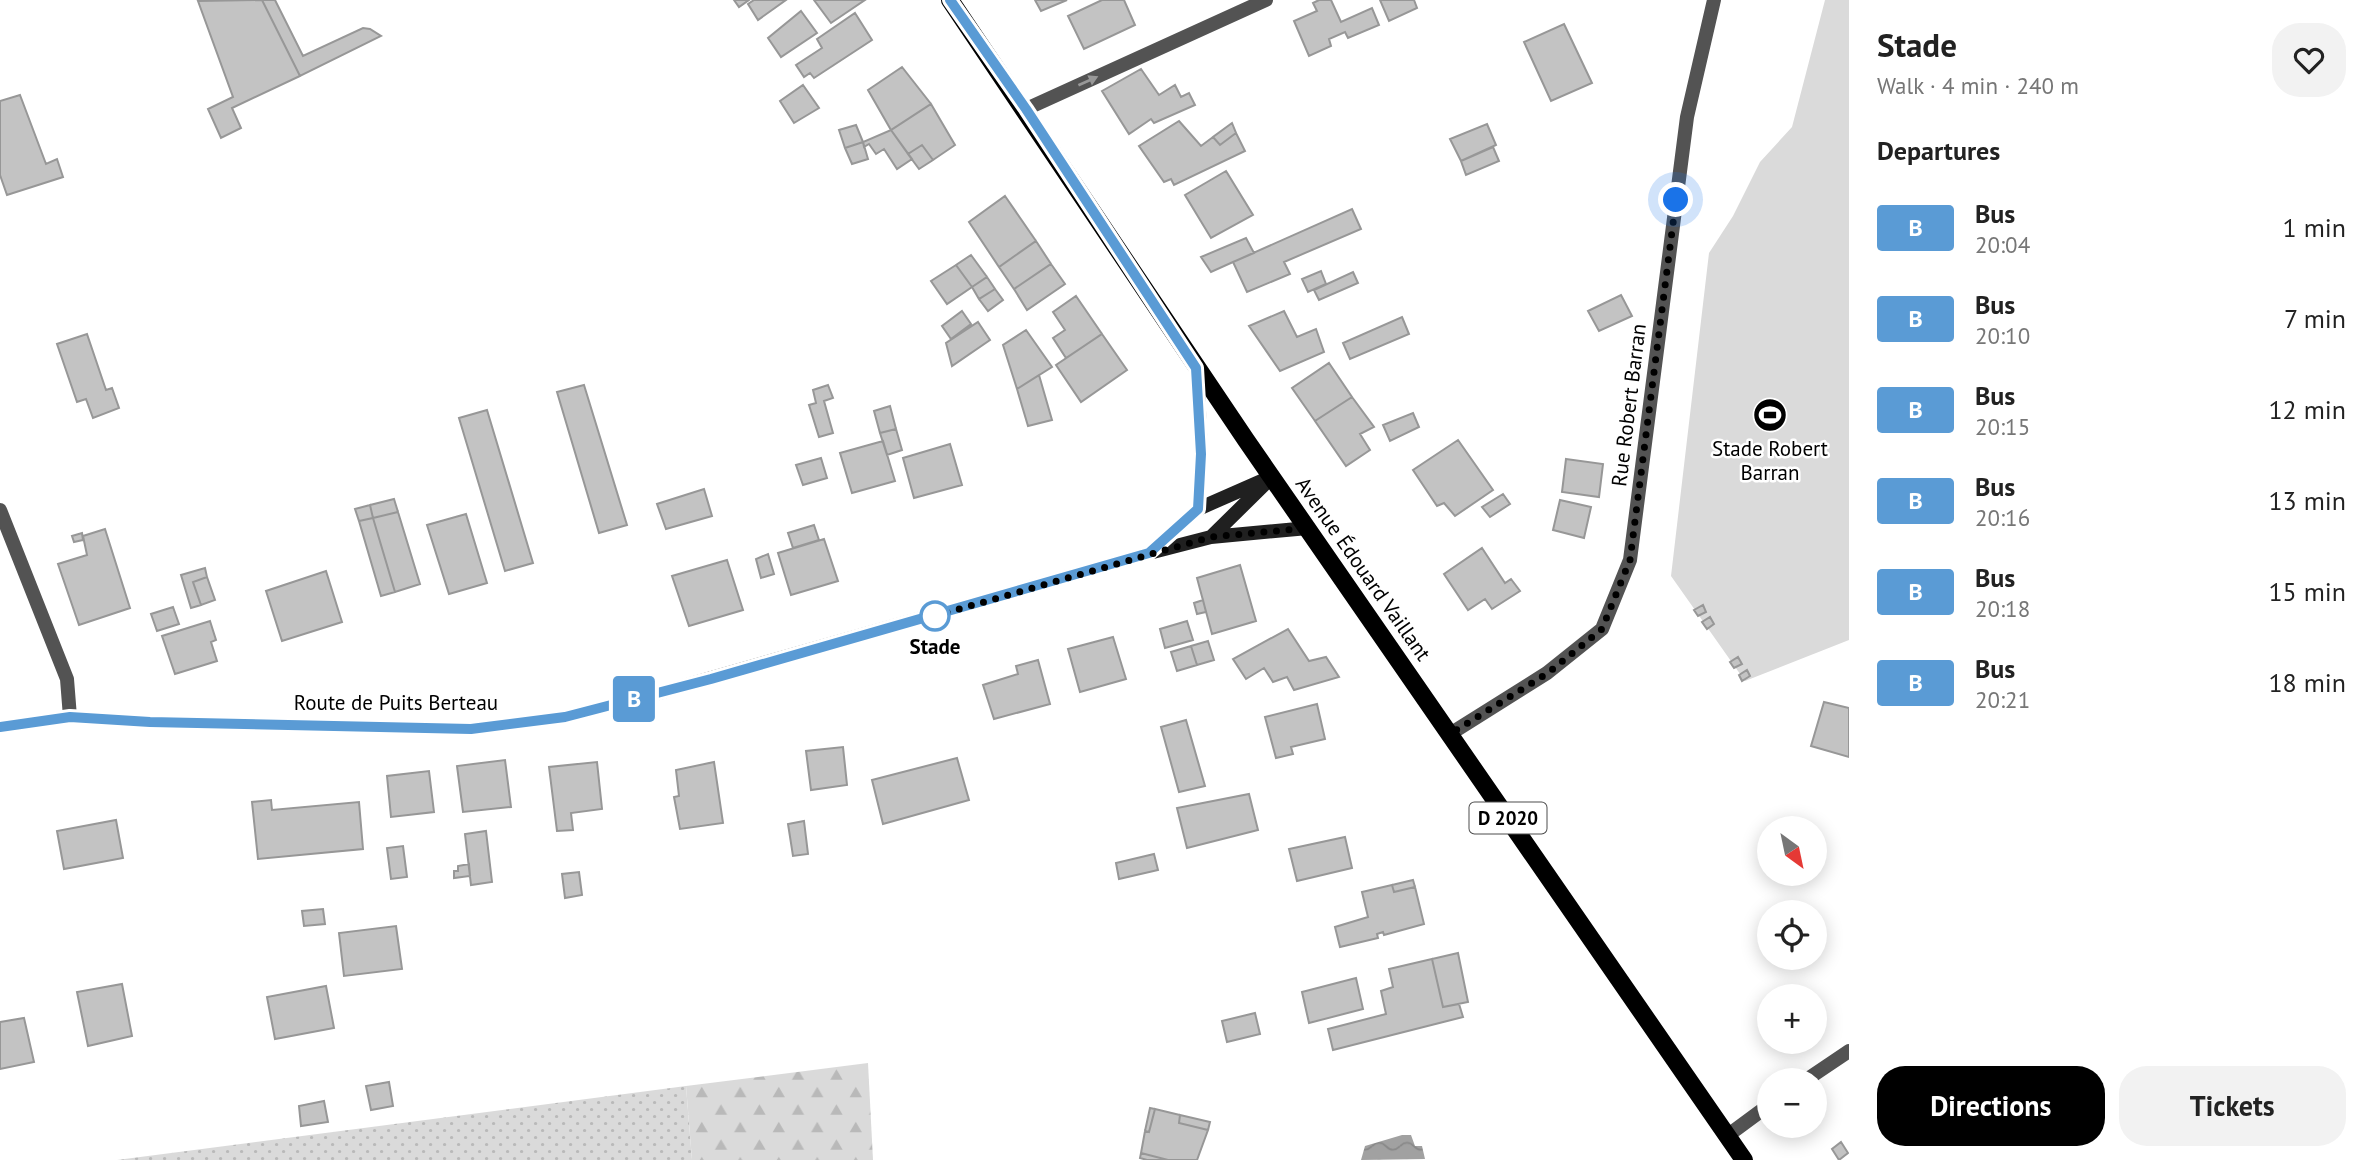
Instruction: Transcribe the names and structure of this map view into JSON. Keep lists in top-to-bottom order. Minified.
{"streets":{"main road":["Avenue Édouard Vaillant","D 2020"],"street":["Rue Robert Barran","Route de Puits Berteau"]},"crossings":[["Rue Robert Barran","Avenue Édouard Vaillant"],["Avenue Édouard Vaillant","Route de Puits Berteau"]],"places":{"sports":["Stade Robert Barran"],"other":["Stade"]},"lines":["bus line B"],"north":"bottom right","page":{"on_map":"B","heading":[["Stade","Walk · 4 min · 240 m"],"Departures"],"list":[{"mark":"B","name":"Bus","note":"20:04","value":"1 min"},{"mark":"B","name":"Bus","note":"20:10","value":"7 min"},{"mark":"B","name":"Bus","note":"20:15","value":"12 min"},{"mark":"B","name":"Bus","note":"20:16","value":"13 min"},{"mark":"B","name":"Bus","note":"20:18","value":"15 min"},{"mark":"B","name":"Bus","note":"20:21","value":"18 min"}],"map_buttons":["+","−"],"buttons":["Directions","Tickets"]}}
